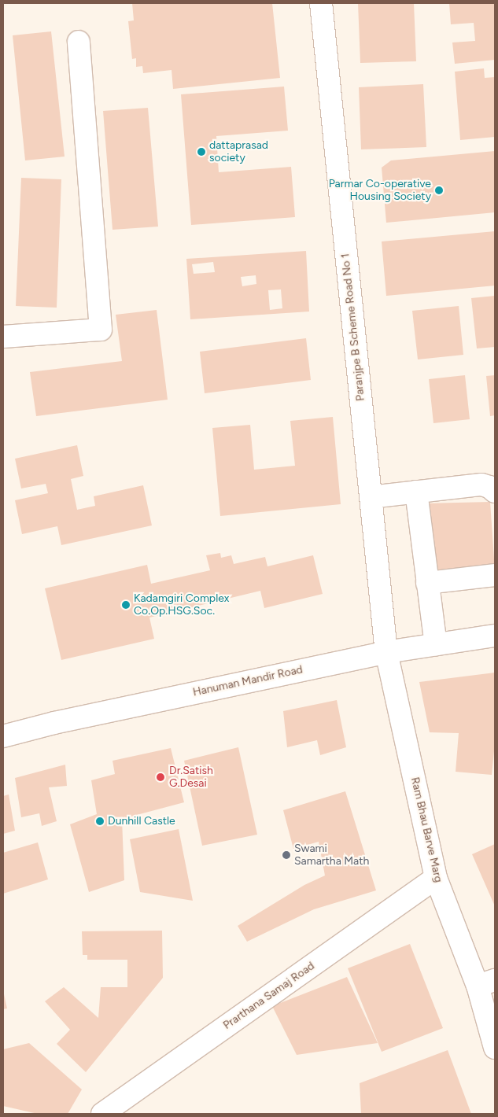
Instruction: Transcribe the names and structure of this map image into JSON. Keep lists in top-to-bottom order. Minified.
{"streets":{"street":["Paranjpe B Scheme Road No 1","Hanuman Mandir Road","Ram Bhau Barve Marg","Prarthana Samaj Road"]},"crossings":[["Paranjpe B Scheme Road No 1","Hanuman Mandir Road"],["Paranjpe B Scheme Road No 1","Ram Bhau Barve Marg"],["Hanuman Mandir Road","Ram Bhau Barve Marg"],["Ram Bhau Barve Marg","Prarthana Samaj Road"]],"places":["dattaprasad society","Parmar Co-operative Housing Society","Kadamgiri Complex Co.Op.HSG.Soc.","Dr.Satish G.Desai","Dunhill Castle","Swami Samartha Math"]}
